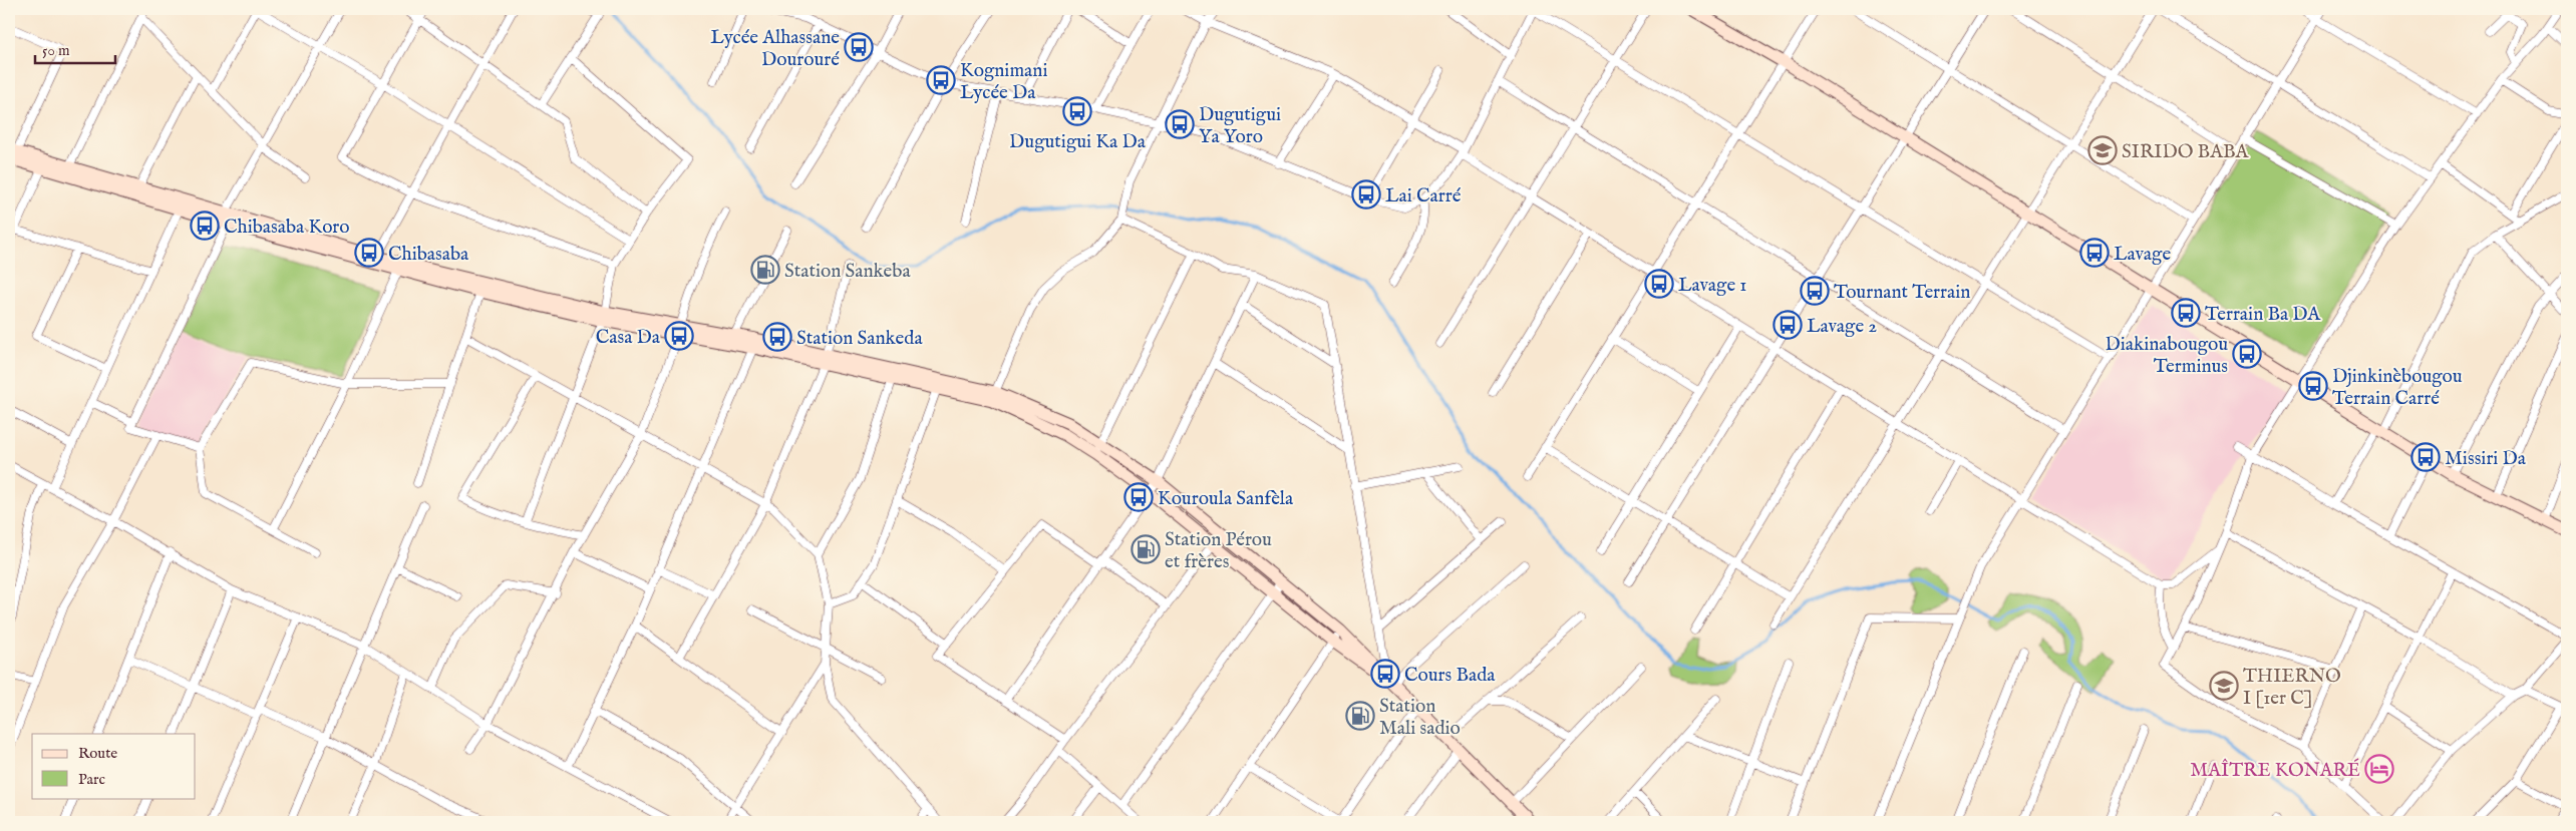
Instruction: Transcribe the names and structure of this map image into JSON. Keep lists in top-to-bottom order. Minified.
{"places":{"bus stop":["Lycée Alhassane Dourouré","Kognimani Lycée Da","Dugutigui Ka Da","Dugutigui Ya Yoro","Lai Carré","Chibasaba Koro","Chibasaba","Lavage","Lavage 1","Tournant Terrain","Terrain Ba DA","Lavage 2","Casa Da","Station Sankeda","Diakinabougou Terminus","Djinkinèbougou Terrain Carré","Missiri Da","Kouroula Sanfèla","Cours Bada"],"school or university":["SIRIDO BABA","THIERNO I [1er C]"],"fuel station":["Station Sankeba","Station Pérou et frères","Station Mali sadio"],"hotel":["MAÎTRE KONARÉ"]},"legend":["Route","Parc"],"scale_bar":"50 m"}
